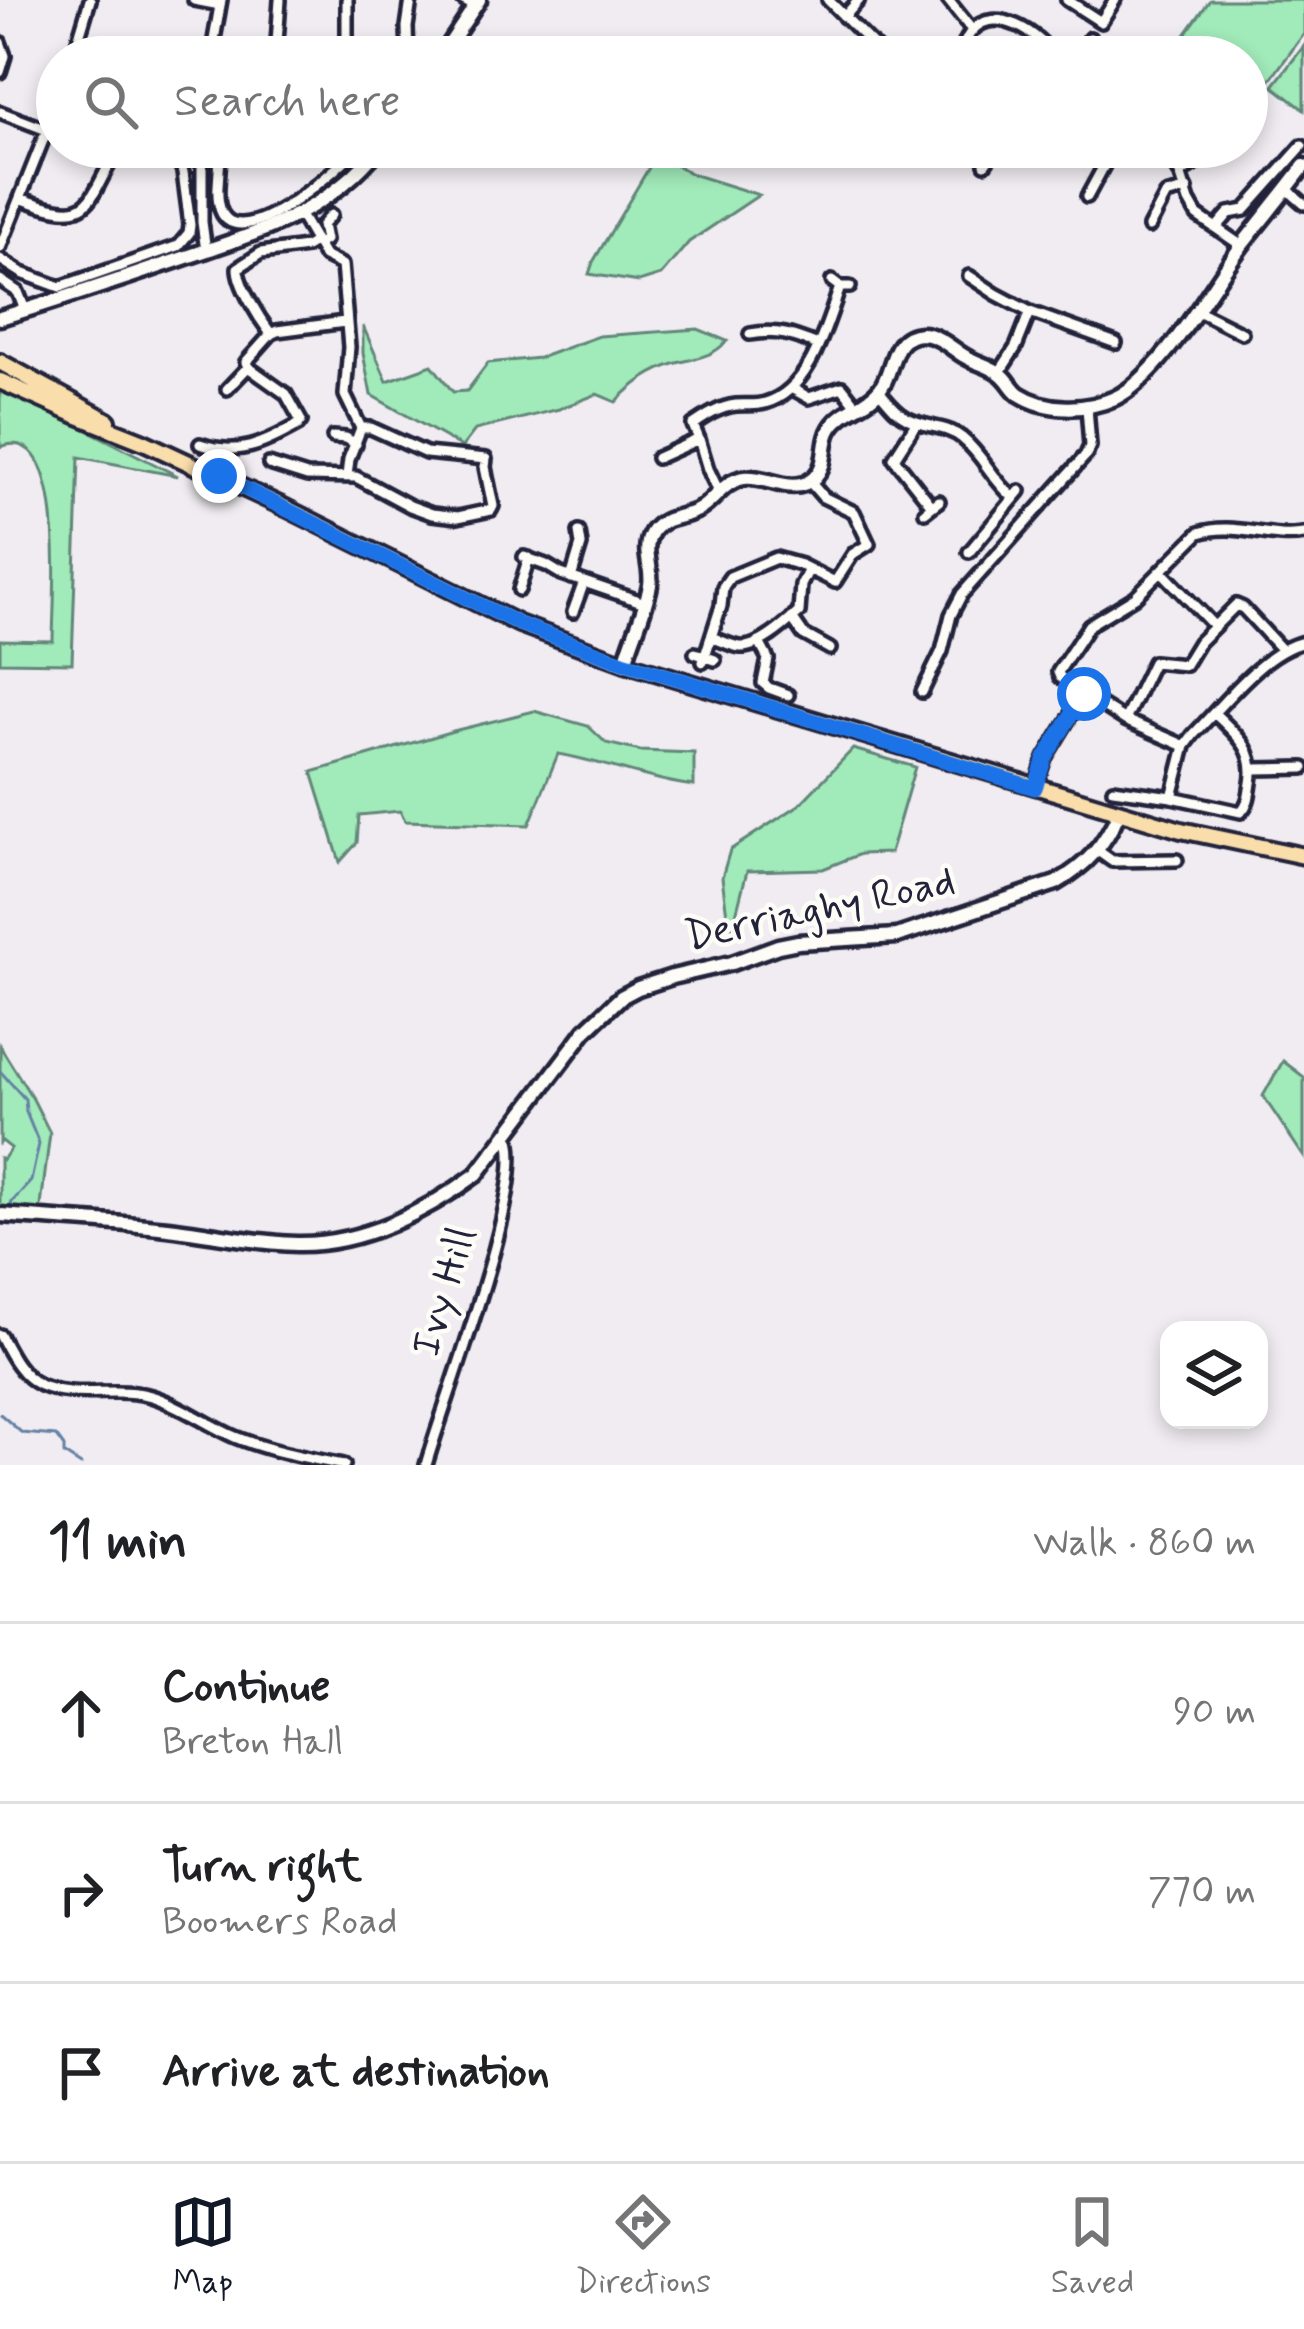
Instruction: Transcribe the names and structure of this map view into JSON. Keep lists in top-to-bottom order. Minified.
{"streets":{"street":["Derriaghy Road","Ivy Hill"]},"crossings":[["Derriaghy Road","Ivy Hill"]],"page":{"search":"Search here","heading":["11 min","Walk · 860 m"],"list":[["Continue","Breton Hall","90 m"],["Turn right","Boomers Road","770 m"],"Arrive at destination"],"nav":["Map","Directions","Saved"]}}
